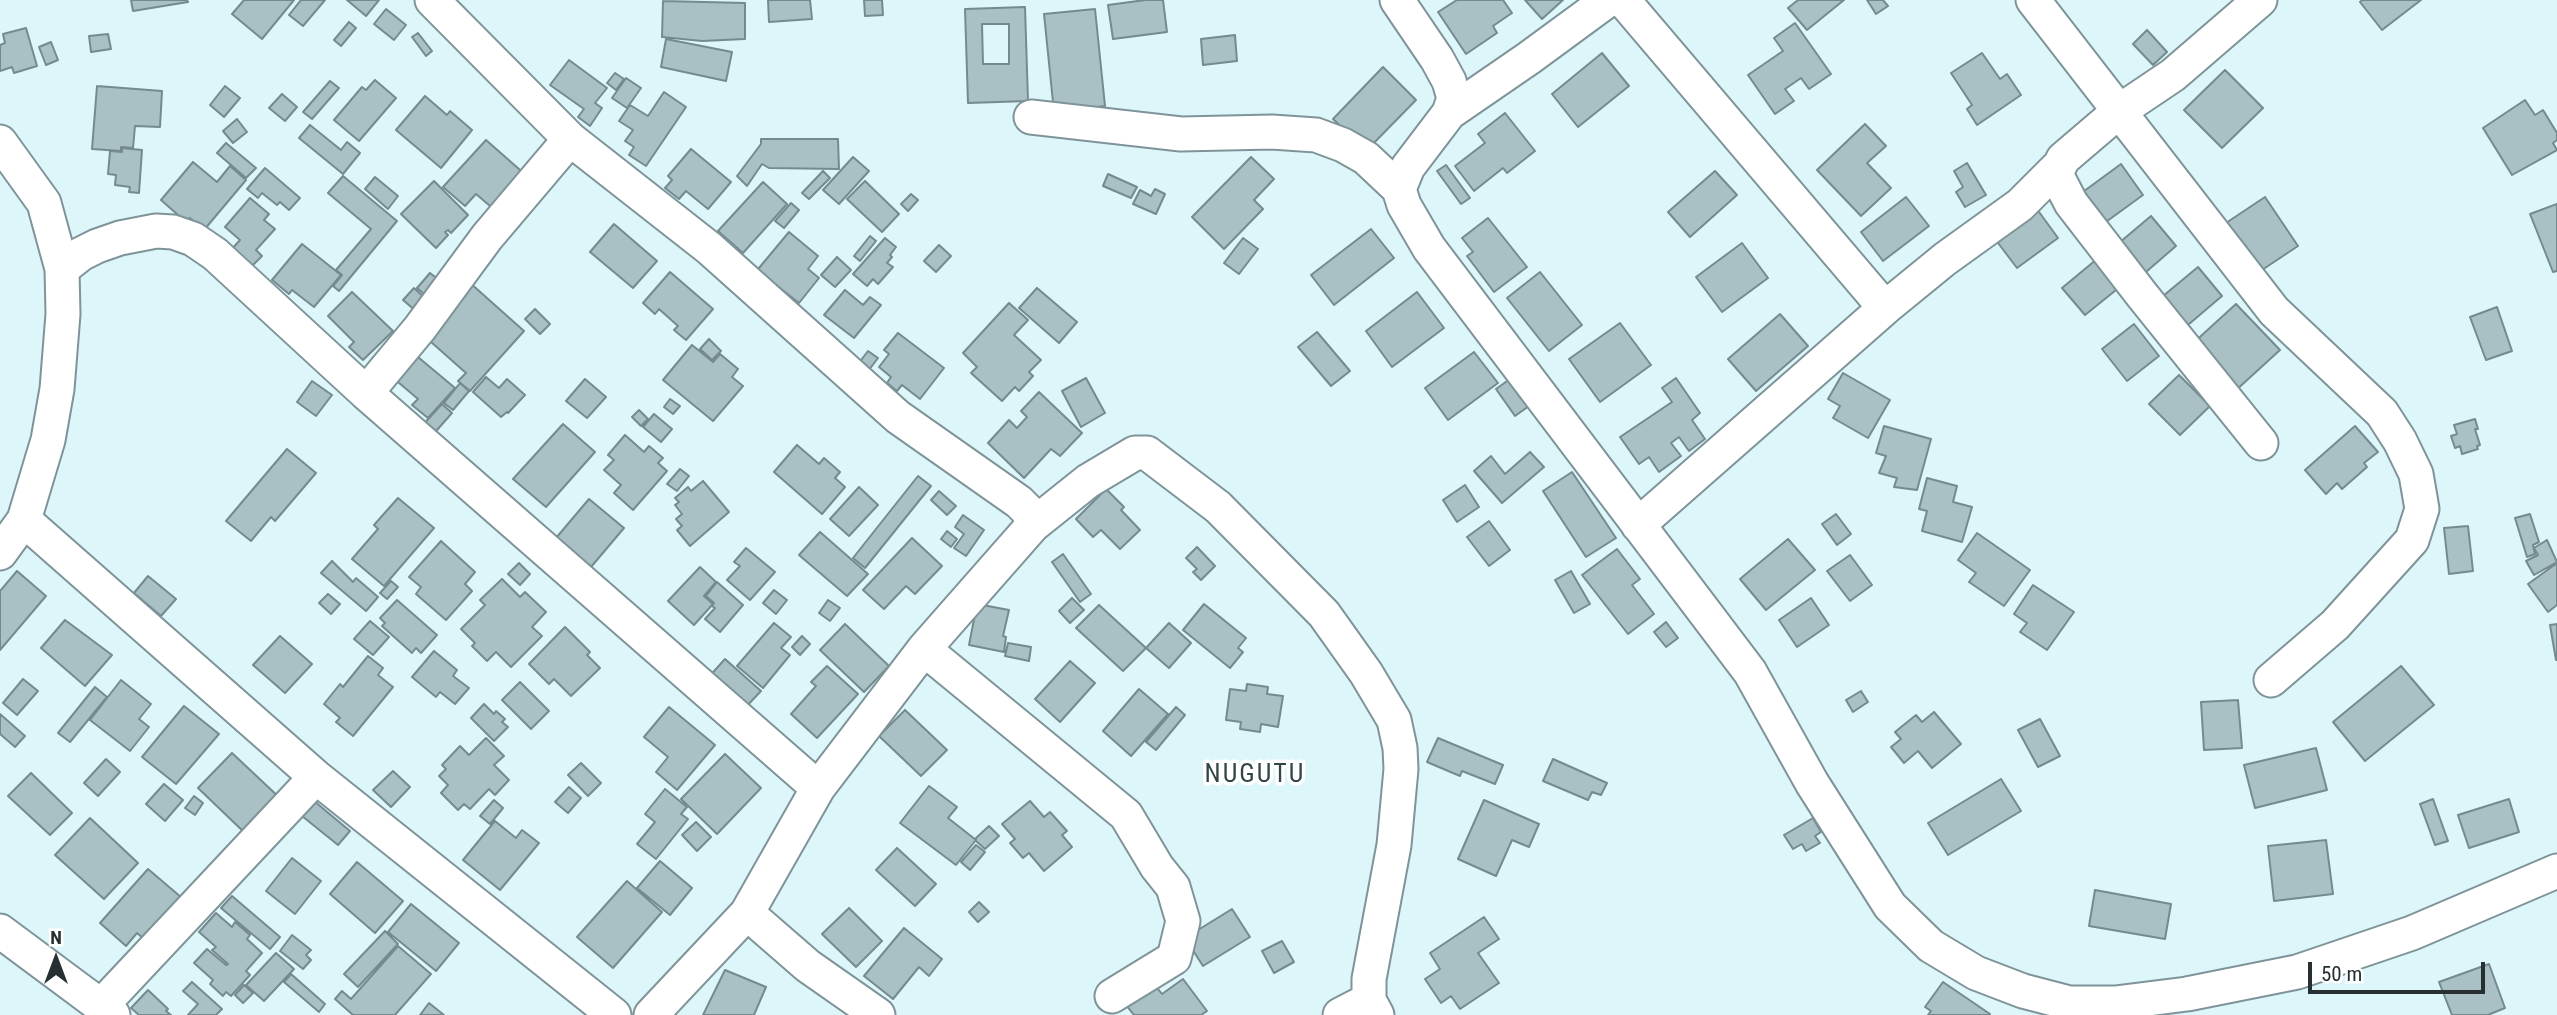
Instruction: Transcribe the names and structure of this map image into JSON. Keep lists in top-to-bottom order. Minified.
{"districts":["NUGUTU"],"scale_bar":"50 m","north":"top"}
